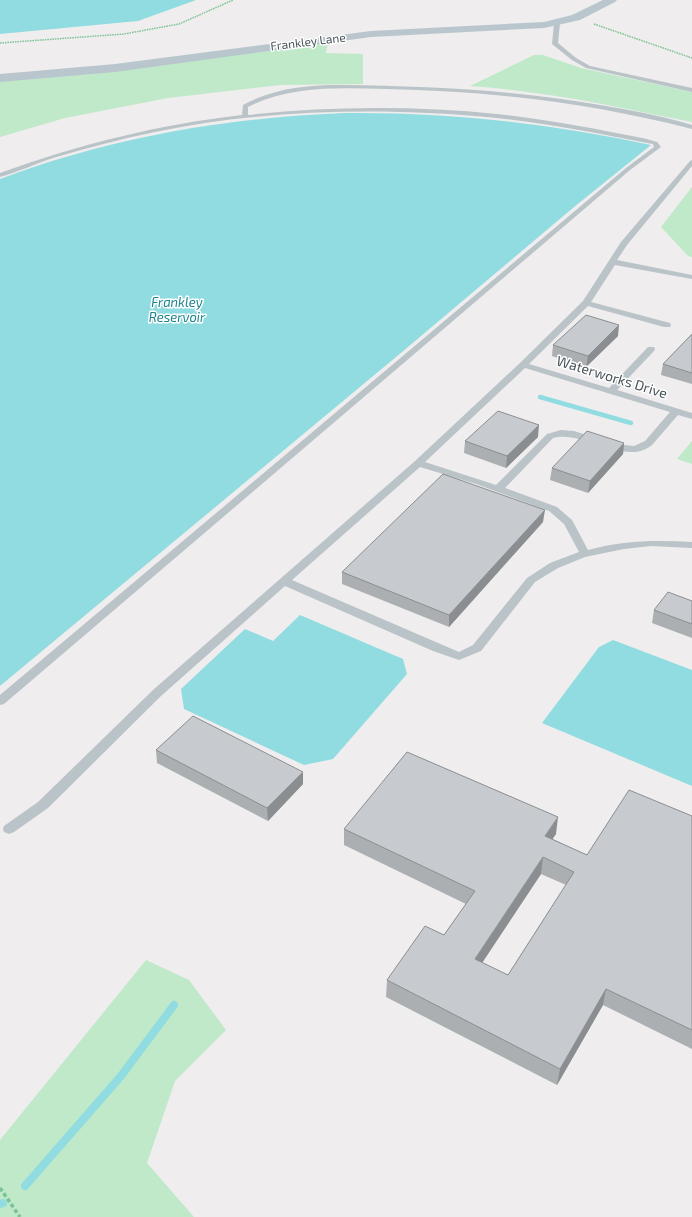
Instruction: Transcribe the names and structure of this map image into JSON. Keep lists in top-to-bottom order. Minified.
{"streets":{"street":["Frankley Lane"],"lane":["Waterworks Drive"]},"water":["Frankley Reservoir"]}
